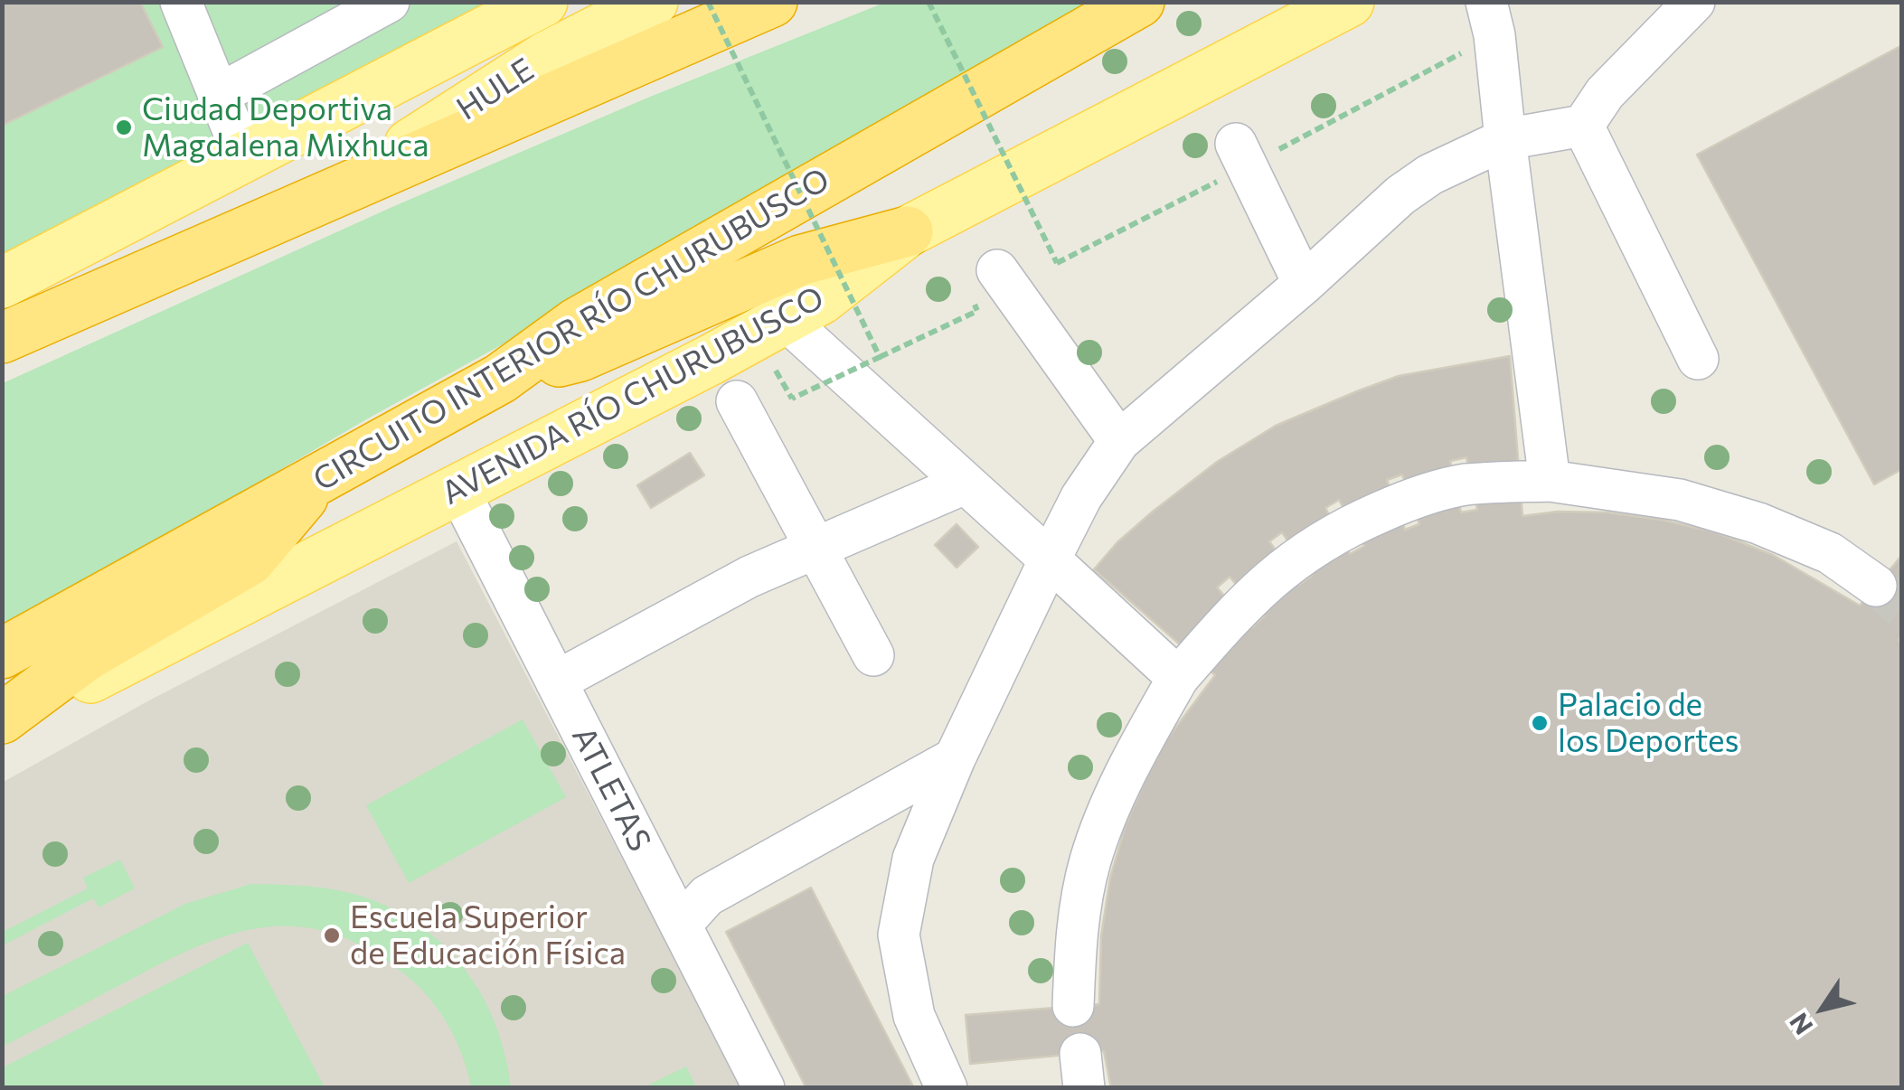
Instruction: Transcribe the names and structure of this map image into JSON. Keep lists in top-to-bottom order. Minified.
{"streets":{"highway":["CIRCUITO INTERIOR RÍO CHURUBUSCO"],"main road":["HULE","AVENIDA RÍO CHURUBUSCO"],"street":["ATLETAS"]},"crossings":[["AVENIDA RÍO CHURUBUSCO","ATLETAS"]],"places":["Ciudad Deportiva Magdalena Mixhuca","Palacio de los Deportes","Escuela Superior de Educación Física"],"north":"bottom left"}
